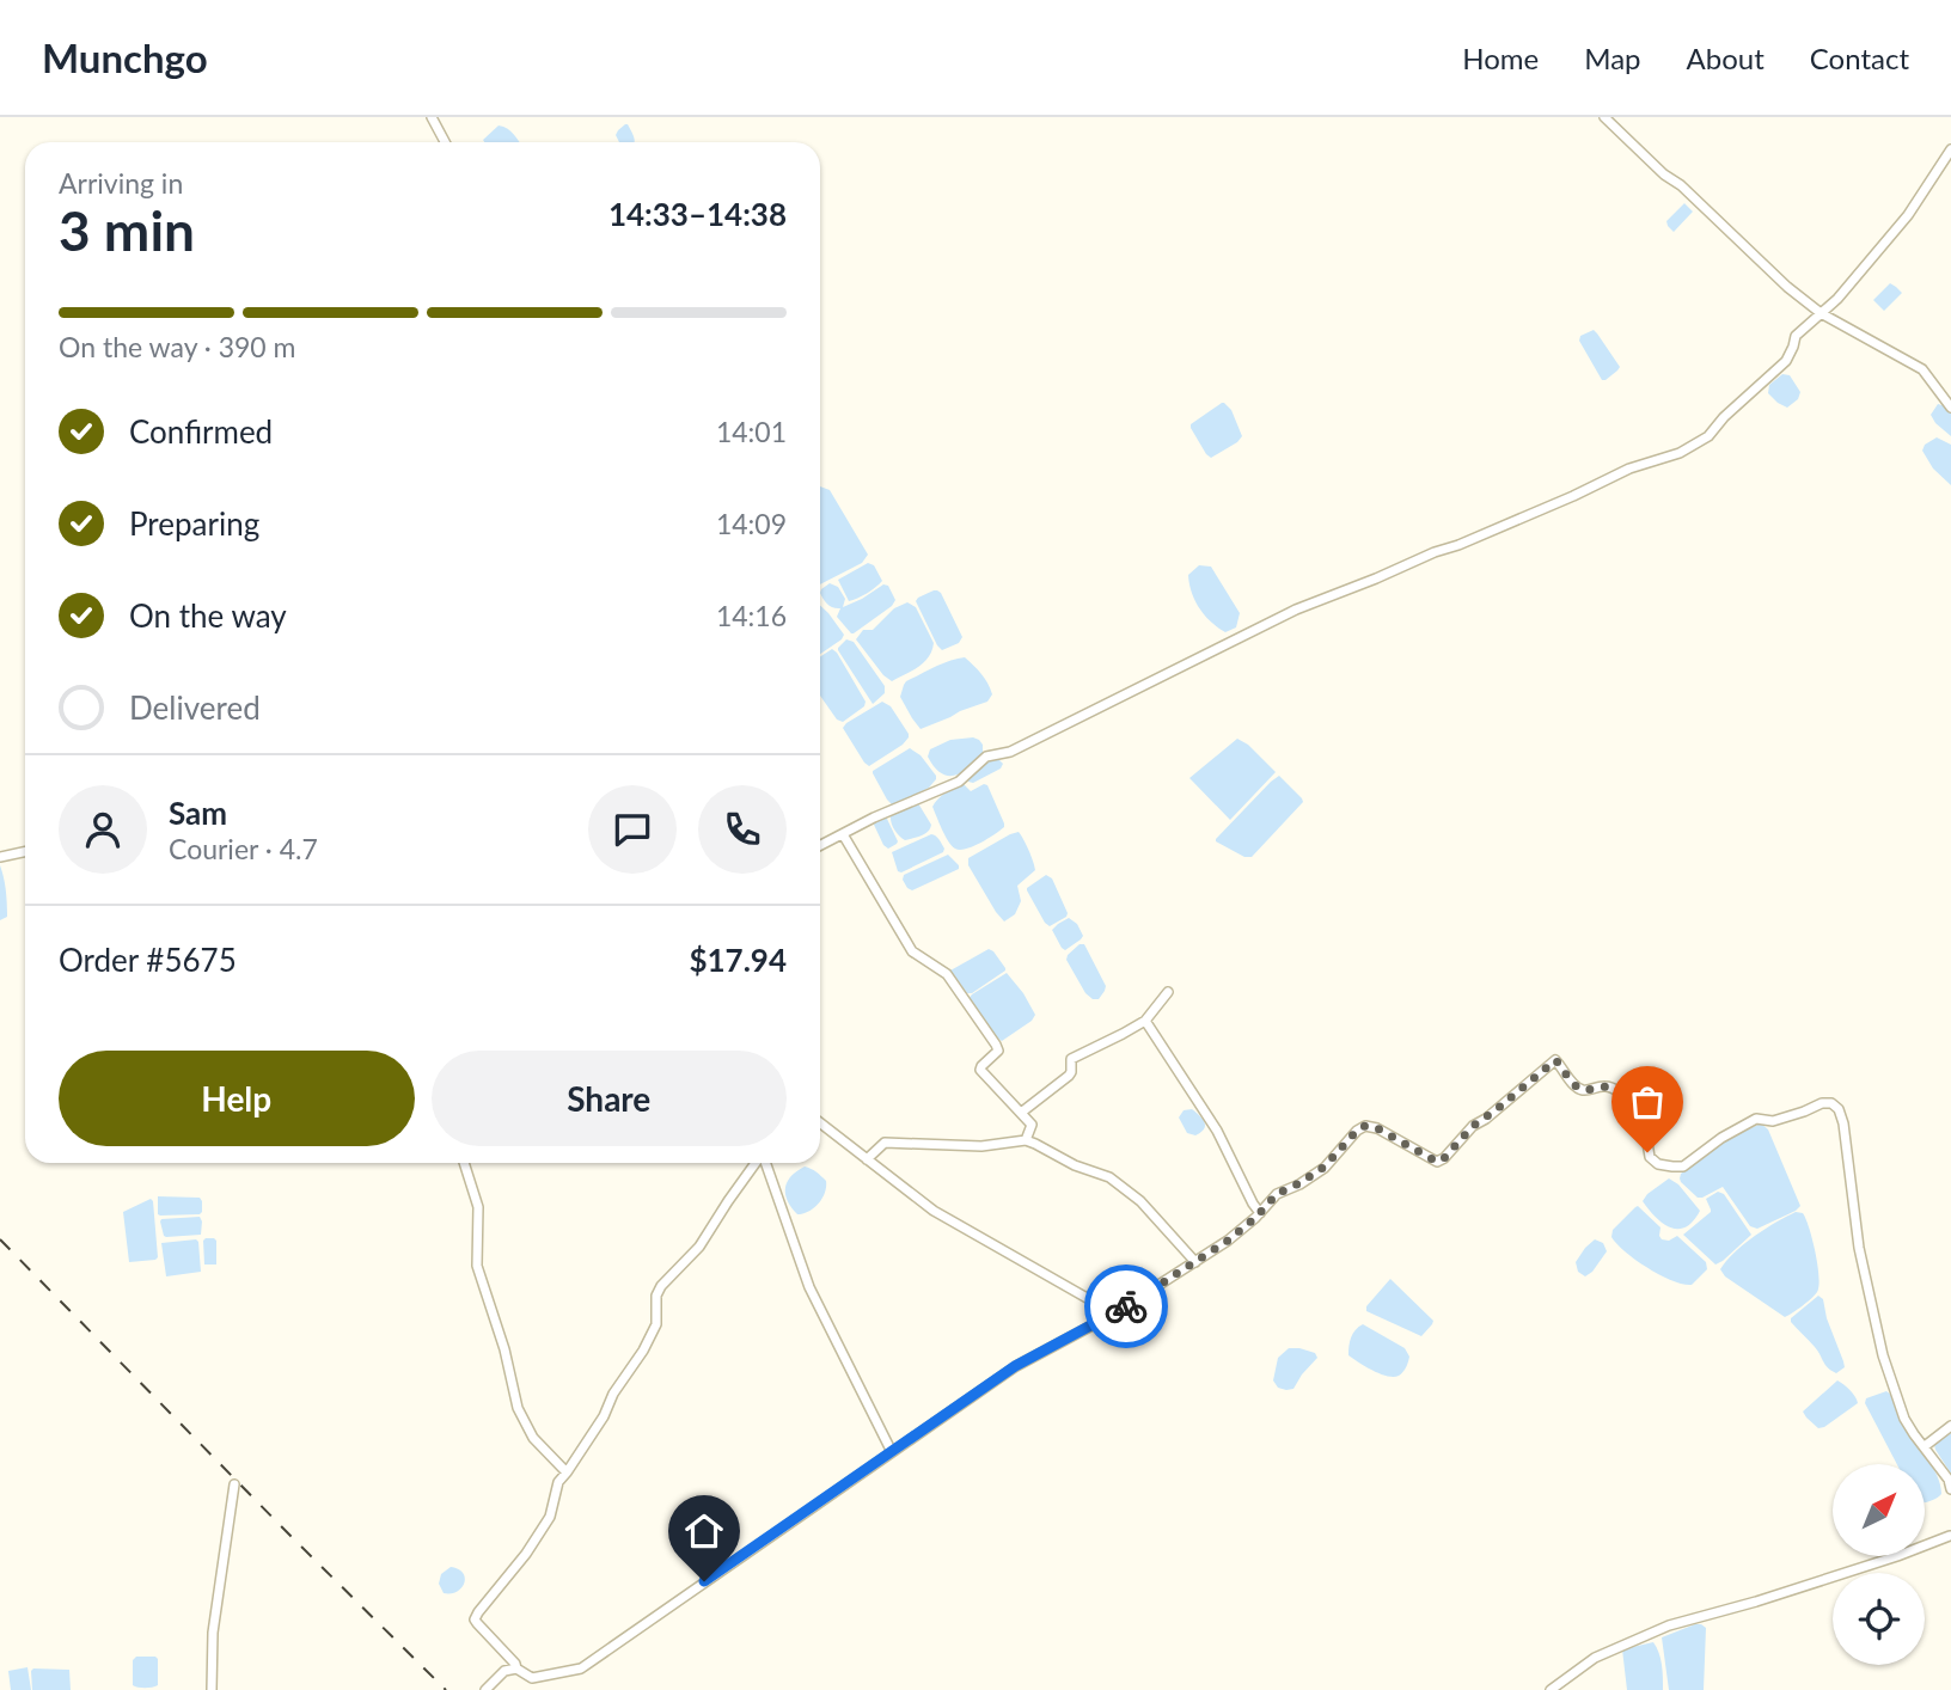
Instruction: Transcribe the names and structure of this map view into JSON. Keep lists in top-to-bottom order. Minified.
{"north":"top right","page":{"header":"Munchgo","nav":["Home","Map","About","Contact"],"heading":["3 min","Arriving in","14:33–14:38"],"panel":["Sam","Courier · 4.7","Order #5675","$17.94"],"bar":"On the way · 390 m","list":[["Confirmed","14:01"],["Preparing","14:09"],["On the way","14:16"],"Delivered"],"buttons":["Help","Share"]}}
